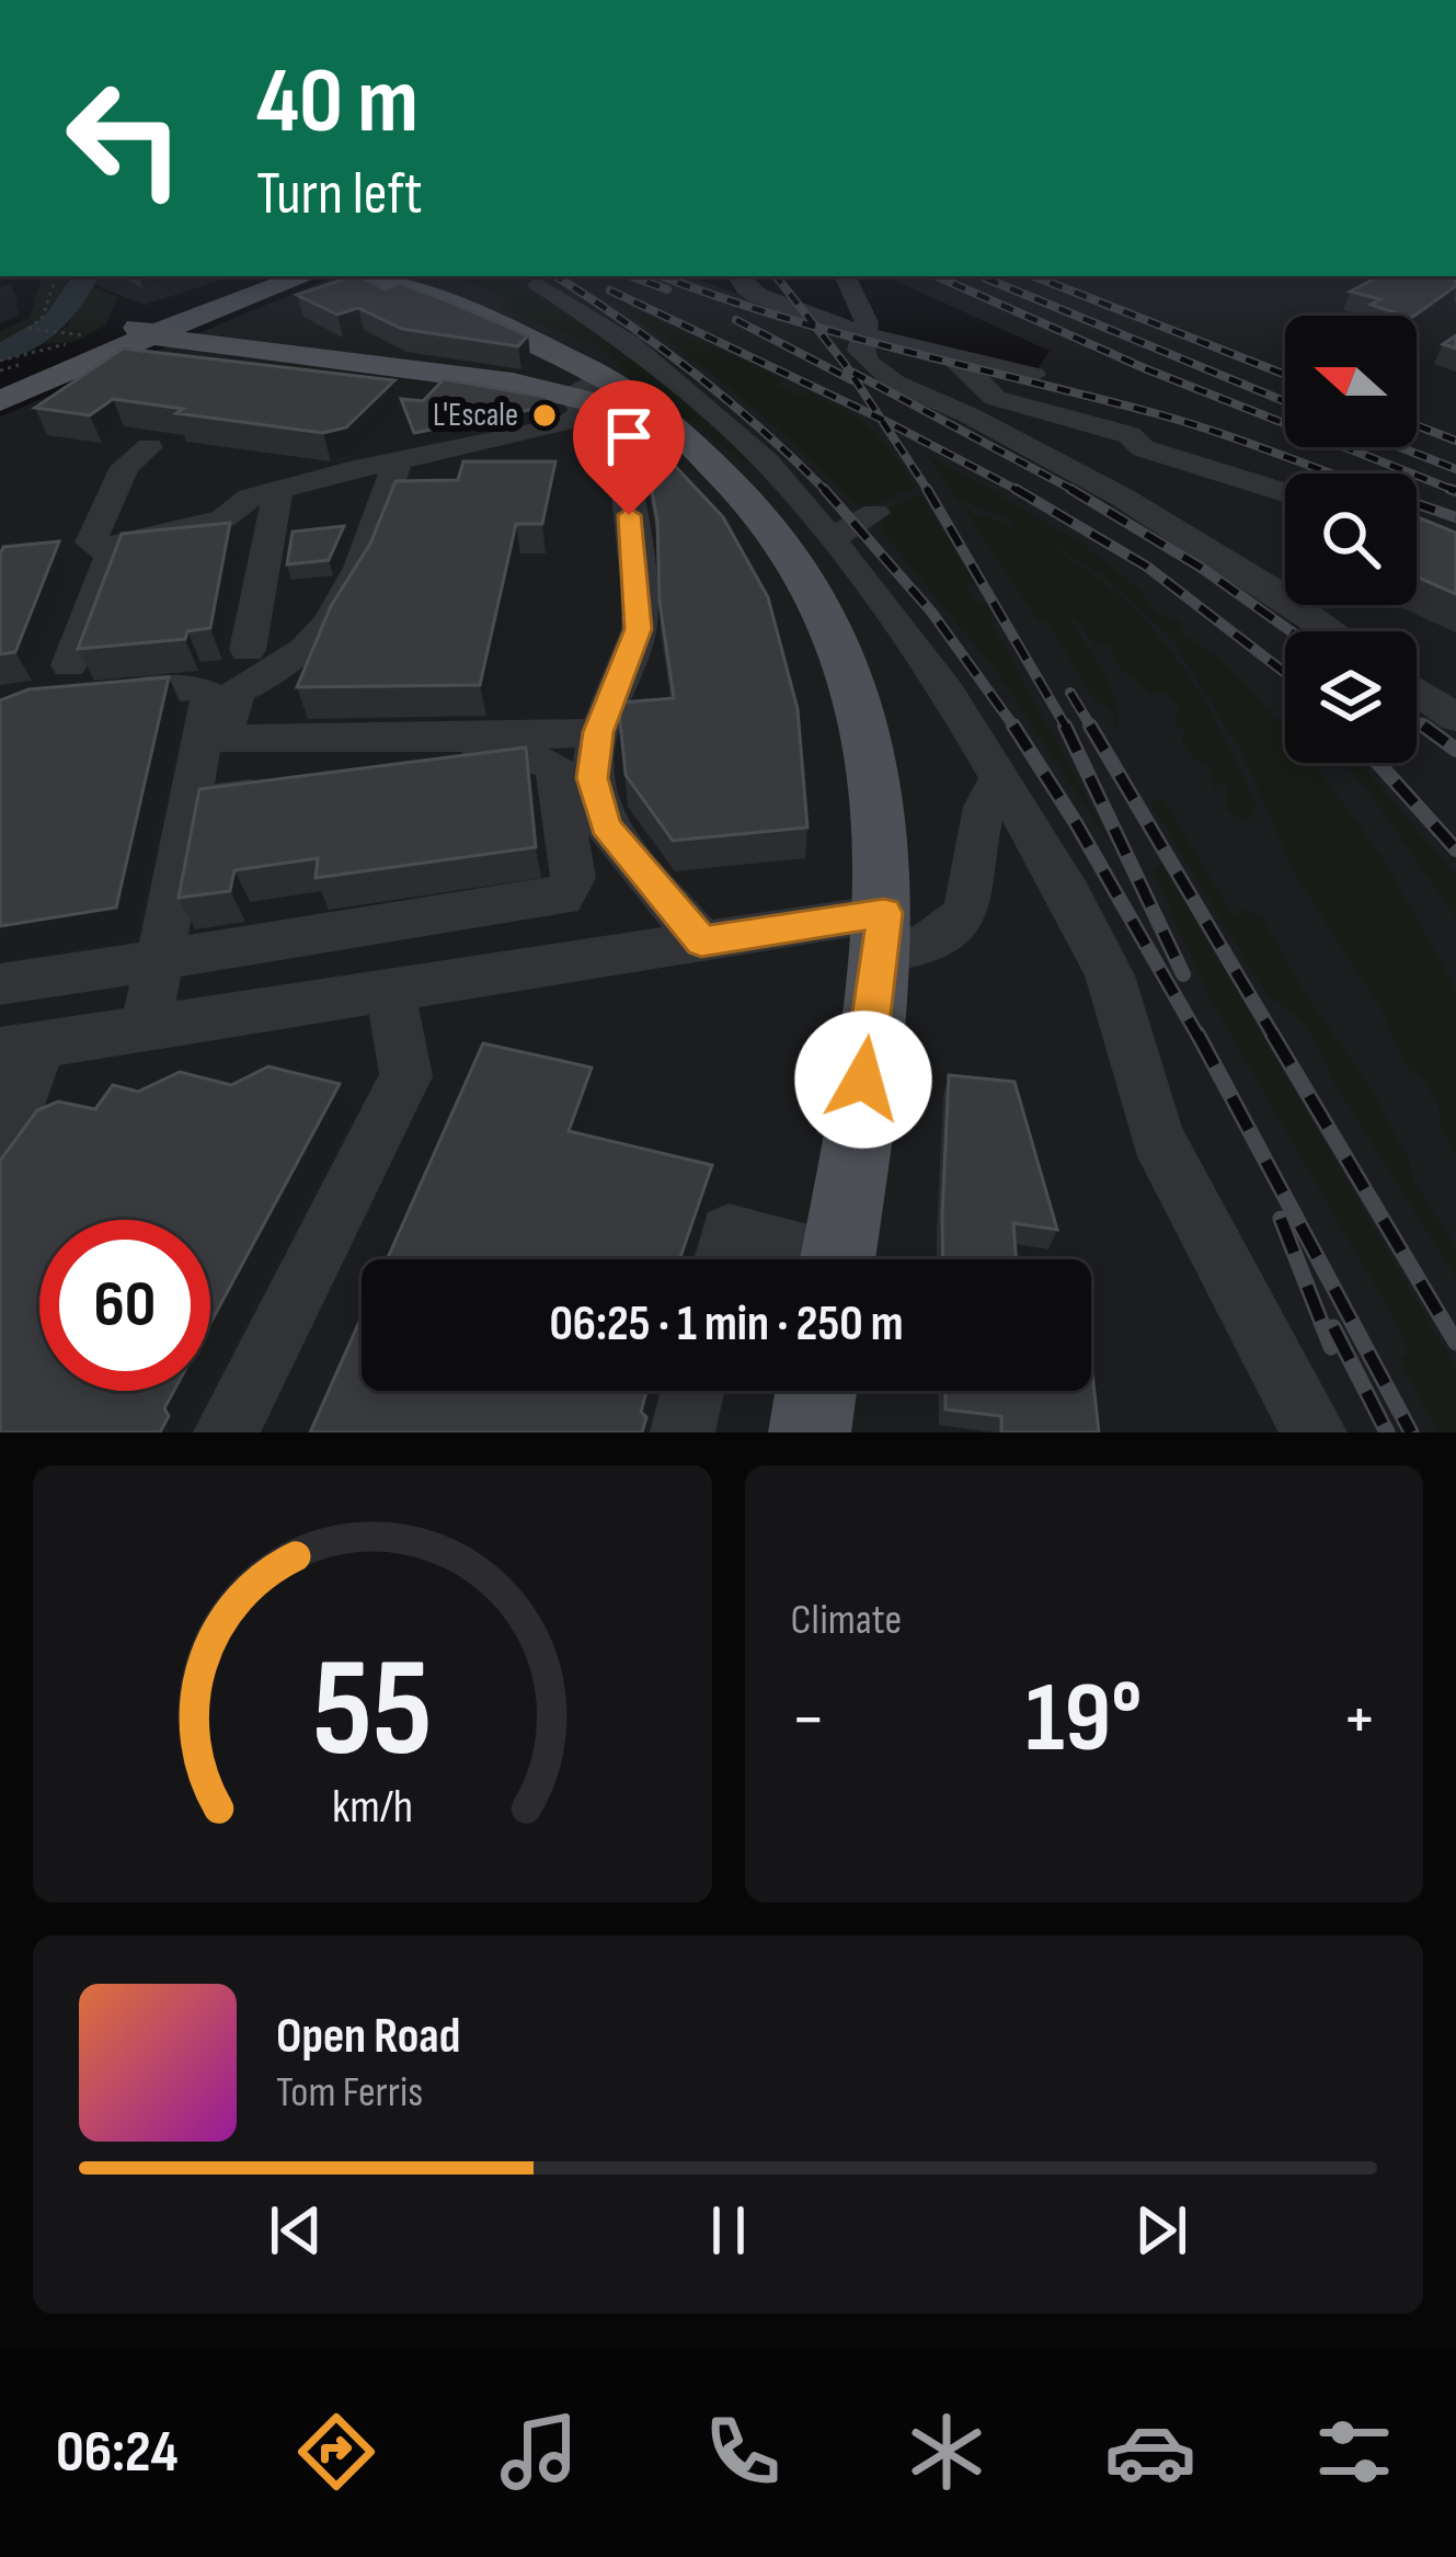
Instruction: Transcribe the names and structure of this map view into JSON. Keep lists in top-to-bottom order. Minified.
{"places":["L'Escale"],"north":"left","page":{"turn":["40 m","Turn left"],"limit":"60","trip":"06:25 · 1 min · 250 m","tile":"Climate","heat":["−","19°","+"],"song":["Open Road","Tom Ferris"],"tabs":"06:24","gauge":["55","km/h"]}}
